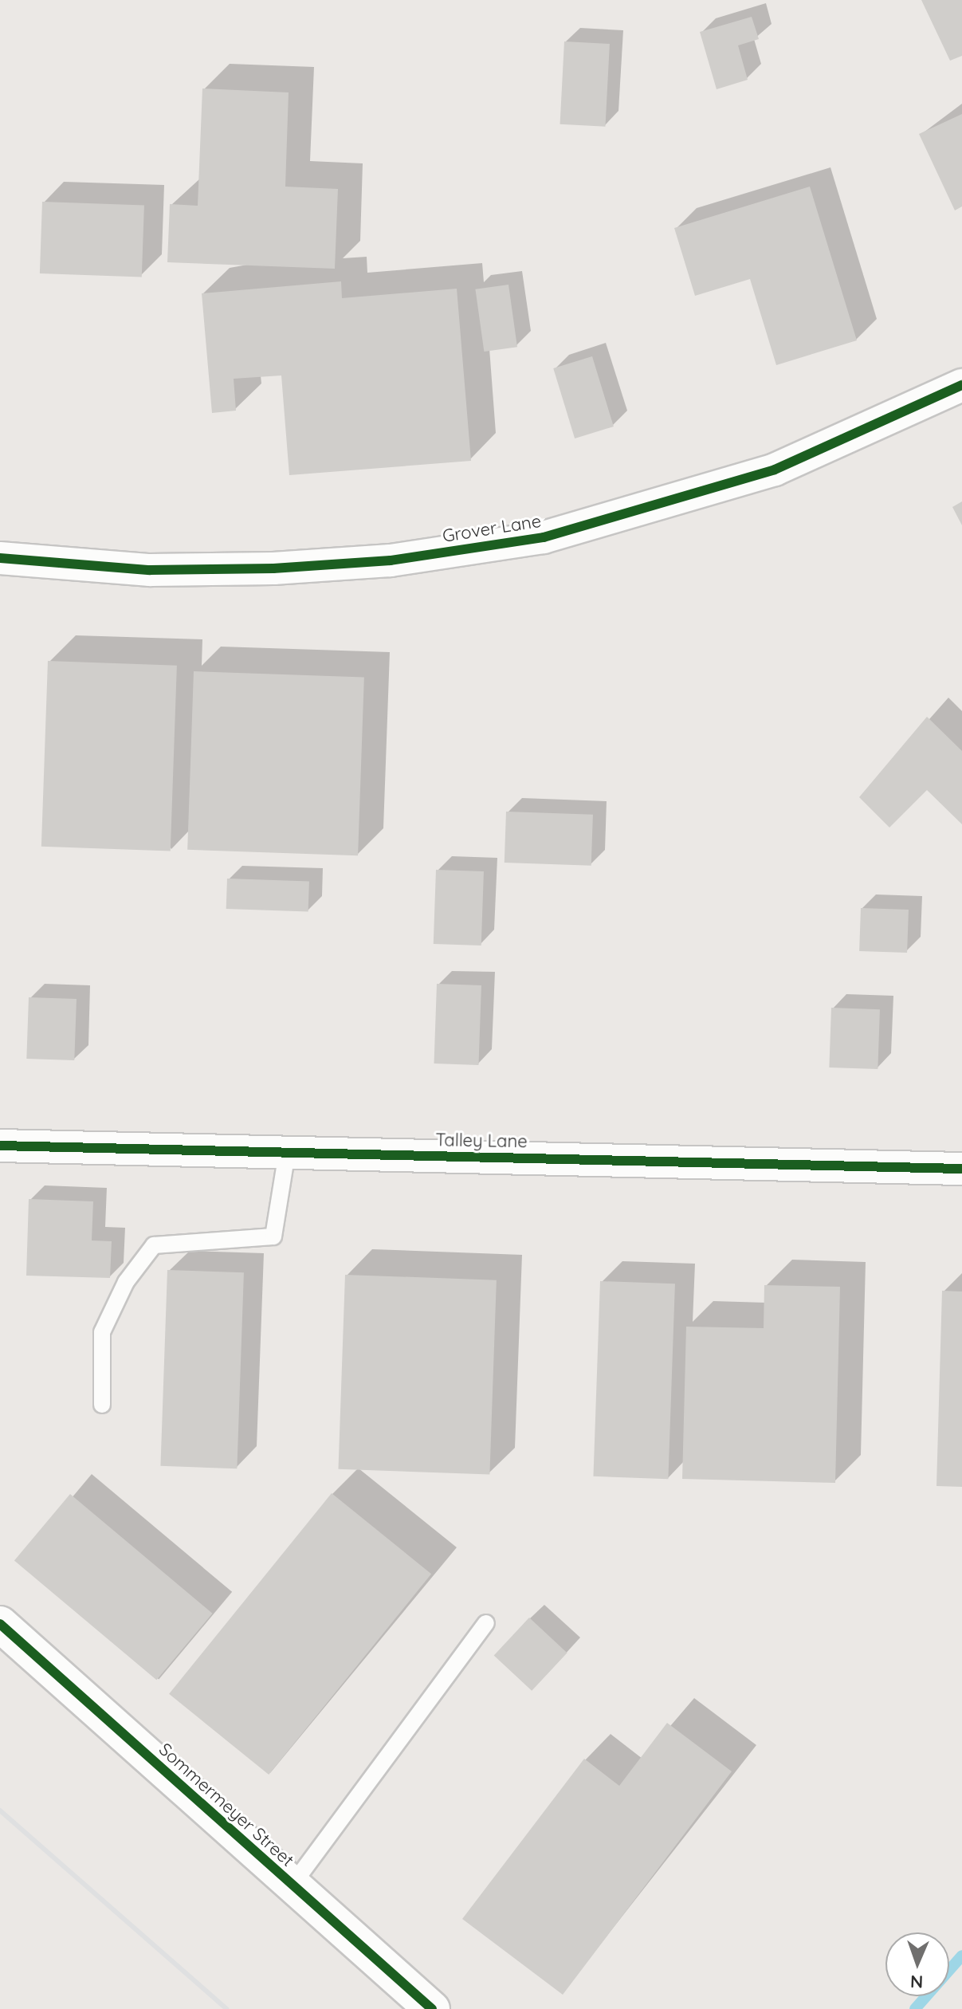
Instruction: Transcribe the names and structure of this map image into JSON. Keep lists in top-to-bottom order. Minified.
{"streets":{"street":["Grover Lane","Talley Lane","Sommermeyer Street"]},"north":"bottom"}
